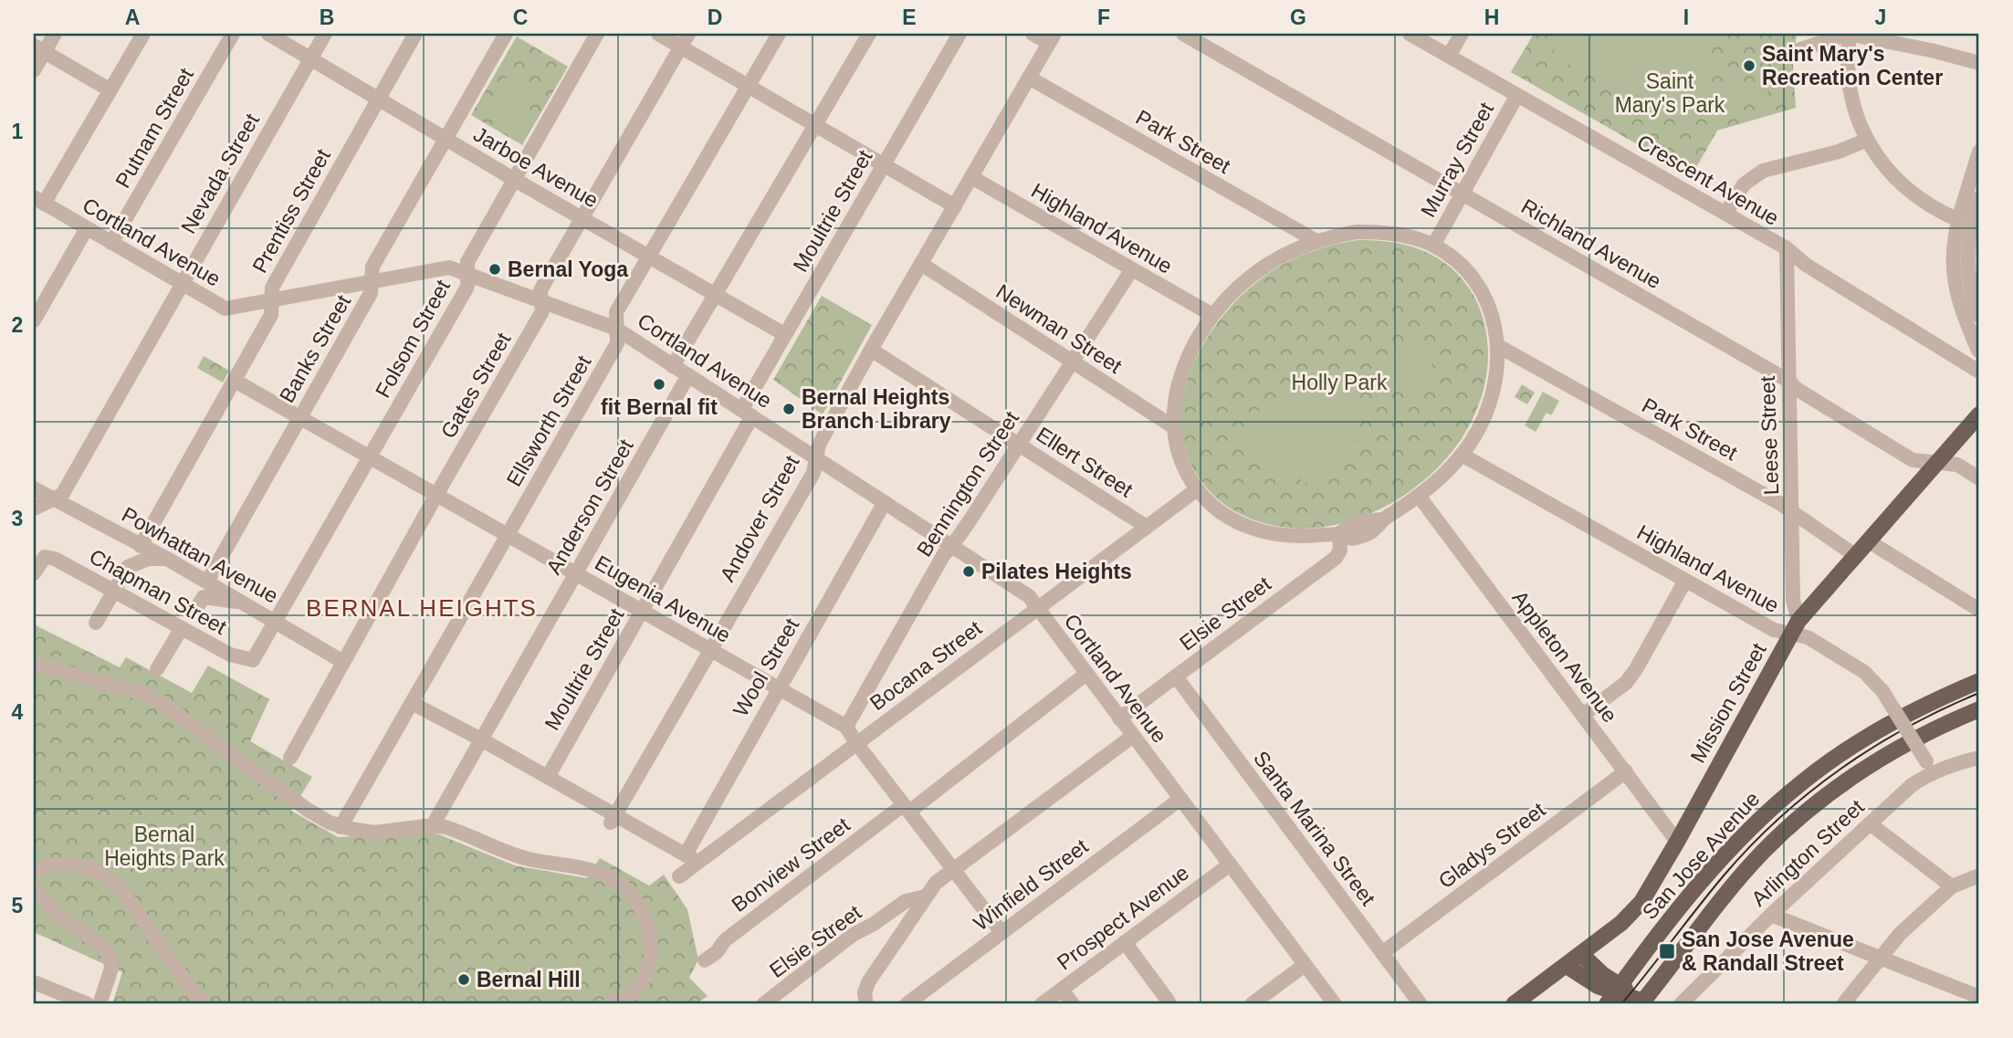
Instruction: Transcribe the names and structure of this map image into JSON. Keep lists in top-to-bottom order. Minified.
{"streets":{"main road":["Mission Street","San Jose Avenue"],"street":["Putnam Street","Park Street","Murray Street","Jarboe Avenue","Nevada Street","Crescent Avenue","Prentiss Street","Moultrie Street","Highland Avenue","Cortland Avenue","Richland Avenue","Newman Street","Folsom Street","Banks Street","Gates Street","Ellsworth Street","Leese Street","Ellert Street","Bennington Street","Anderson Street","Andover Street","Powhattan Avenue","Chapman Street","Eugenia Avenue","Elsie Street","Appleton Avenue","Bocana Street","Wool Street","Santa Marina Street","Gladys Street","Arlington Street","Bonview Street","Winfield Street","Prospect Avenue"]},"crossings":[["Putnam Street","Cortland Avenue"],["Park Street","Leese Street"],["Park Street","Andover Street"],["Park Street","Mission Street"],["Murray Street","Crescent Avenue"],["Murray Street","Richland Avenue"],["Jarboe Avenue","Nevada Street"],["Jarboe Avenue","Prentiss Street"],["Jarboe Avenue","Moultrie Street"],["Jarboe Avenue","Folsom Street"],["Jarboe Avenue","Banks Street"],["Jarboe Avenue","Gates Street"],["Jarboe Avenue","Ellsworth Street"],["Nevada Street","Cortland Avenue"],["Nevada Street","Powhattan Avenue"],["Crescent Avenue","Leese Street"],["Prentiss Street","Cortland Avenue"],["Prentiss Street","Powhattan Avenue"],["Prentiss Street","Eugenia Avenue"],["Moultrie Street","Cortland Avenue"],["Moultrie Street","Eugenia Avenue"],["Highland Avenue","Leese Street"],["Highland Avenue","Bennington Street"],["Highland Avenue","Andover Street"],["Highland Avenue","Mission Street"],["Highland Avenue","Arlington Street"],["Cortland Avenue","Folsom Street"],["Cortland Avenue","Banks Street"],["Cortland Avenue","Gates Street"],["Cortland Avenue","Ellsworth Street"],["Cortland Avenue","Bennington Street"],["Cortland Avenue","Anderson Street"],["Cortland Avenue","Andover Street"],["Cortland Avenue","Elsie Street"],["Cortland Avenue","Bocana Street"],["Cortland Avenue","Wool Street"],["Cortland Avenue","Bonview Street"],["Cortland Avenue","Winfield Street"],["Cortland Avenue","Prospect Avenue"],["Richland Avenue","Leese Street"],["Richland Avenue","Mission Street"],["Newman Street","Bennington Street"],["Newman Street","Andover Street"],["Folsom Street","Powhattan Avenue"],["Folsom Street","Chapman Street"],["Folsom Street","Eugenia Avenue"],["Banks Street","Powhattan Avenue"],["Banks Street","Eugenia Avenue"],["Gates Street","Powhattan Avenue"],["Gates Street","Eugenia Avenue"],["Ellsworth Street","Eugenia Avenue"],["Leese Street","Mission Street"],["Ellert Street","Bennington Street"],["Ellert Street","Andover Street"],["Ellert Street","Bocana Street"],["Bennington Street","Eugenia Avenue"],["Anderson Street","Eugenia Avenue"],["Andover Street","Eugenia Avenue"],["Eugenia Avenue","Bocana Street"],["Eugenia Avenue","Wool Street"],["Eugenia Avenue","Bonview Street"],["Eugenia Avenue","Winfield Street"],["Elsie Street","Santa Marina Street"],["Appleton Avenue","Mission Street"],["Appleton Avenue","Gladys Street"],["Bocana Street","Wool Street"],["Santa Marina Street","Gladys Street"]],"districts":["BERNAL HEIGHTS"],"parks":["Saint Mary's Park","Holly Park","Bernal Heights Park"],"places":{"other":["Saint Mary's Recreation Center","Bernal Yoga","fit Bernal fit","Bernal Heights Branch Library","Pilates Heights","Bernal Hill"],"transit":["San Jose Avenue & Randall Street"]},"grid":{"columns":["A","B","C","D","E","F","G","H","I","J"],"rows":["1","2","3","4","5"]}}
